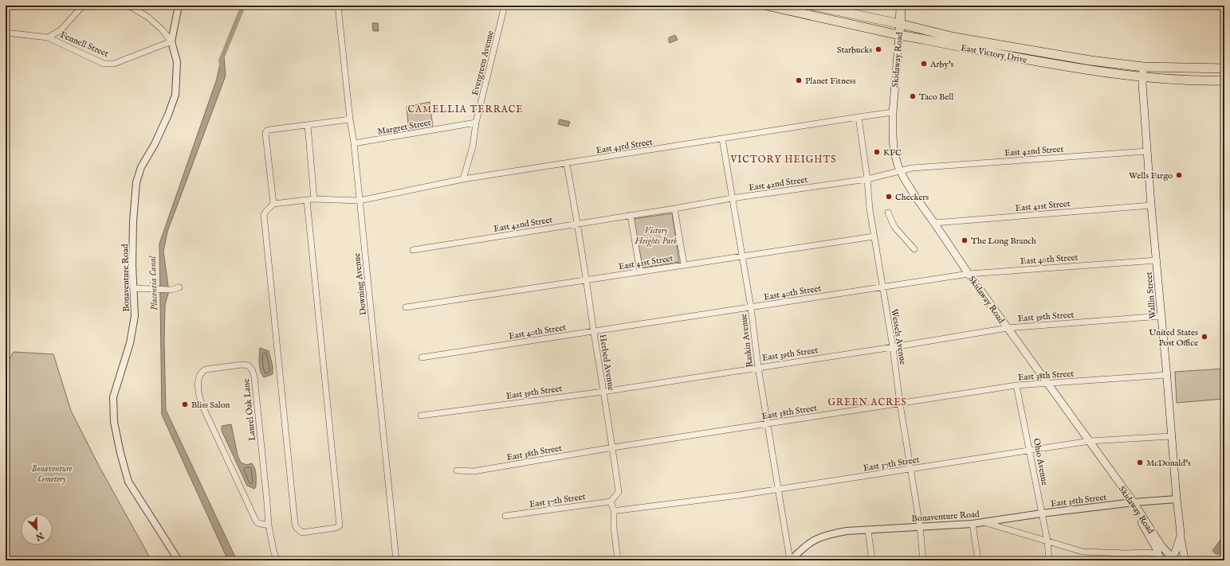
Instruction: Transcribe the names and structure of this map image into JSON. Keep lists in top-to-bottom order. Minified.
{"streets":{"main road":["East Victory Drive","Skidaway Road","Wallin Street"],"street":["Fennell Street","Evergreen Avenue","Margret Street","East 43rd Street","East 42nd Street","East 41st Street","East 40th Street","Bonaventure Road","Downing Avenue","East 39th Street","Wessels Avenue","Raskin Avenue","Herbed Avenue","East 38th Street","Laurel Oak Lane","Ohio Avenue","East 37th Street","East 36th Street"]},"crossings":[["Fennell Street","Bonaventure Road"],["East Victory Drive","Skidaway Road"],["East Victory Drive","Wallin Street"],["Skidaway Road","East 43rd Street"],["Skidaway Road","East 42nd Street"],["Skidaway Road","East 41st Street"],["Skidaway Road","East 40th Street"],["Skidaway Road","Wallin Street"],["Skidaway Road","East 39th Street"],["Skidaway Road","East 38th Street"],["Skidaway Road","East 37th Street"],["Skidaway Road","East 36th Street"],["Evergreen Avenue","Margret Street"],["Evergreen Avenue","East 43rd Street"],["Margret Street","Downing Avenue"],["East 43rd Street","Downing Avenue"],["East 43rd Street","Wessels Avenue"],["East 43rd Street","Raskin Avenue"],["East 43rd Street","Herbed Avenue"],["East 42nd Street","Wallin Street"],["East 42nd Street","Wessels Avenue"],["East 42nd Street","Raskin Avenue"],["East 42nd Street","Herbed Avenue"],["East 41st Street","Wallin Street"],["East 41st Street","Wessels Avenue"],["East 41st Street","Raskin Avenue"],["East 41st Street","Herbed Avenue"],["East 40th Street","Wallin Street"],["East 40th Street","Wessels Avenue"],["East 40th Street","Raskin Avenue"],["East 40th Street","Herbed Avenue"],["Bonaventure Road","Wessels Avenue"],["Bonaventure Road","Raskin Avenue"],["Bonaventure Road","Ohio Avenue"],["Bonaventure Road","East 36th Street"],["Wallin Street","East 39th Street"],["Wallin Street","East 38th Street"],["Wallin Street","East 37th Street"],["Wallin Street","East 36th Street"],["East 39th Street","Wessels Avenue"],["East 39th Street","Raskin Avenue"],["East 39th Street","Herbed Avenue"],["Wessels Avenue","East 38th Street"],["Wessels Avenue","East 37th Street"],["Raskin Avenue","East 38th Street"],["Raskin Avenue","East 37th Street"],["Herbed Avenue","East 38th Street"],["Herbed Avenue","East 37th Street"],["East 38th Street","Ohio Avenue"],["Ohio Avenue","East 37th Street"],["Ohio Avenue","East 36th Street"]],"districts":["CAMELLIA TERRACE","VICTORY HEIGHTS","GREEN ACRES"],"water":["Placentia Canal"],"parks":["Victory Heights Park","Bonaventure Cemetery"],"places":["Starbucks","Arby's","Planet Fitness","Taco Bell","KFC","Wells Fargo","Checkers","The Long Branch","United States Post Office","Bliss Salon","McDonald's"],"north":"bottom right"}
